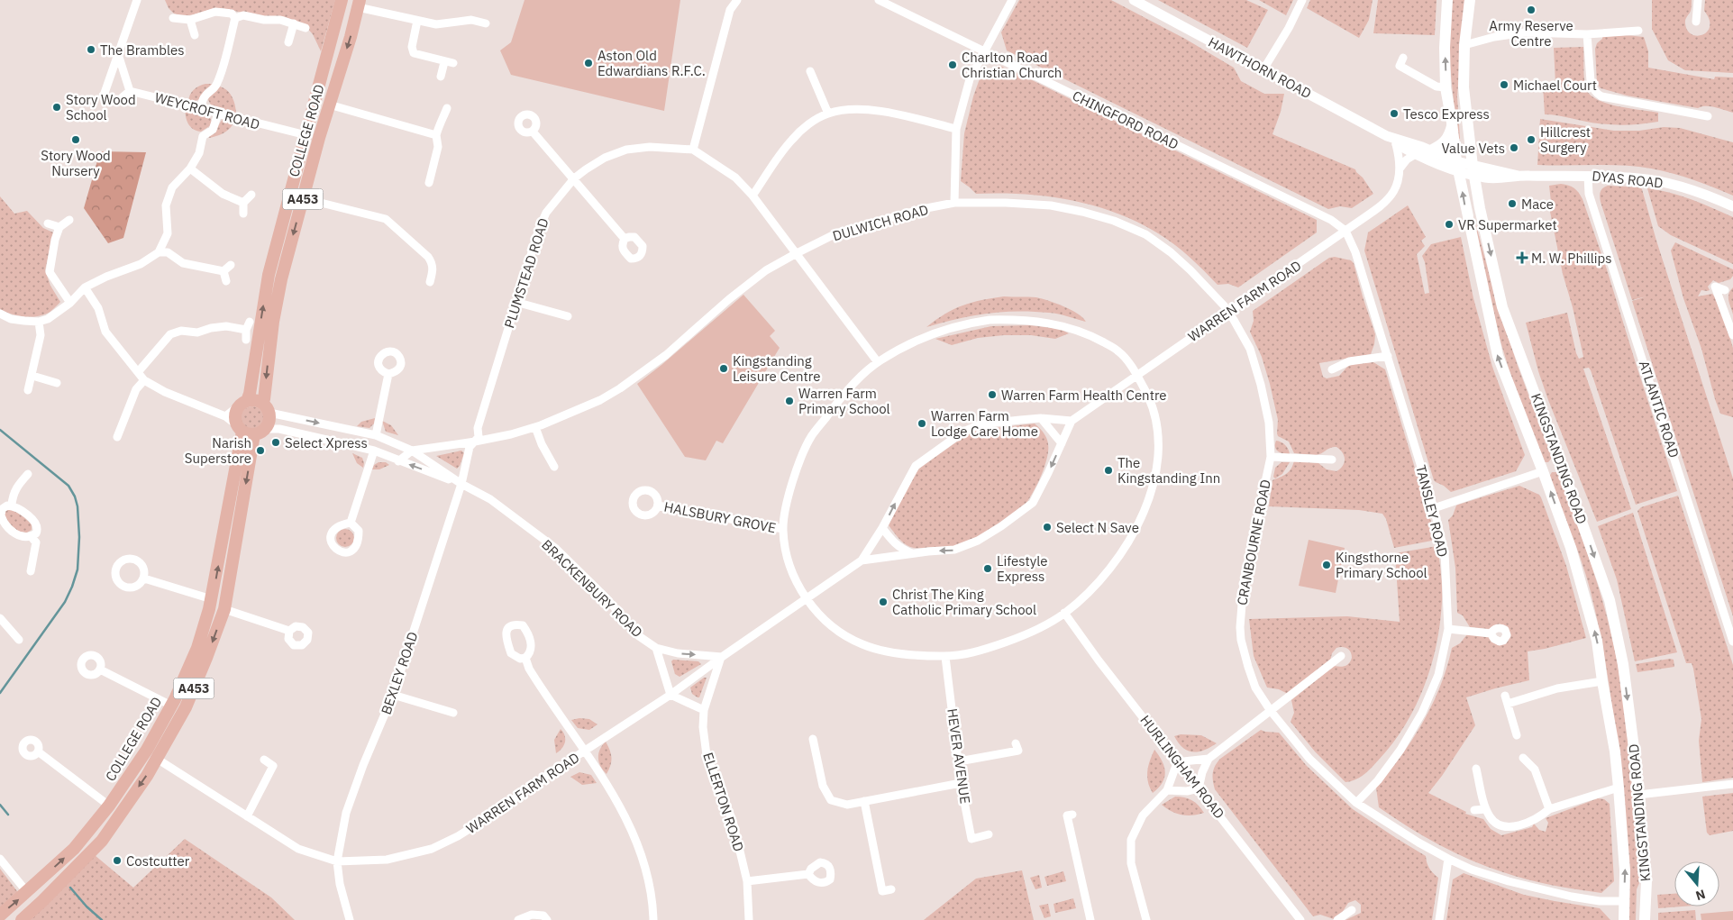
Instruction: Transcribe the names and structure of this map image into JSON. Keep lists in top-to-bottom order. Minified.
{"streets":{"main road":["COLLEGE ROAD","A453","KINGSTANDING ROAD"],"street":["HAWTHORN ROAD","WEYCROFT ROAD","CHINGFORD ROAD","DYAS ROAD","DULWICH ROAD","PLUMSTEAD ROAD","WARREN FARM ROAD","ATLANTIC ROAD","TANSLEY ROAD","HALSBURY GROVE","CRANBOURNE ROAD","BRACKENBURY ROAD","BEXLEY ROAD","HEVER AVENUE","HURLINGHAM ROAD","ELLERTON ROAD"]},"crossings":[["HAWTHORN ROAD","DYAS ROAD"],["HAWTHORN ROAD","WARREN FARM ROAD"],["HAWTHORN ROAD","KINGSTANDING ROAD"],["WEYCROFT ROAD","COLLEGE ROAD"],["CHINGFORD ROAD","WARREN FARM ROAD"],["CHINGFORD ROAD","TANSLEY ROAD"],["COLLEGE ROAD","A453"],["COLLEGE ROAD","BRACKENBURY ROAD"],["DYAS ROAD","ATLANTIC ROAD"],["DYAS ROAD","KINGSTANDING ROAD"],["A453","WARREN FARM ROAD"],["A453","BRACKENBURY ROAD"],["DULWICH ROAD","PLUMSTEAD ROAD"],["DULWICH ROAD","WARREN FARM ROAD"],["DULWICH ROAD","CRANBOURNE ROAD"],["PLUMSTEAD ROAD","BRACKENBURY ROAD"],["PLUMSTEAD ROAD","BEXLEY ROAD"],["WARREN FARM ROAD","TANSLEY ROAD"],["WARREN FARM ROAD","CRANBOURNE ROAD"],["WARREN FARM ROAD","BRACKENBURY ROAD"],["WARREN FARM ROAD","BEXLEY ROAD"],["WARREN FARM ROAD","ELLERTON ROAD"],["KINGSTANDING ROAD","CRANBOURNE ROAD"],["TANSLEY ROAD","CRANBOURNE ROAD"],["BRACKENBURY ROAD","BEXLEY ROAD"],["BRACKENBURY ROAD","ELLERTON ROAD"]],"places":{"other":["Army Reserve Centre","The Brambles","Aston Old Edwardians R.F.C.","Charlton Road Christian Church","Michael Court","Story Wood School","Tesco Express","Story Wood Nursery","Hillcrest Surgery","Value Vets","Mace","VR Supermarket","Kingstanding Leisure Centre","Warren Farm Health Centre","Warren Farm Primary School","Warren Farm Lodge Care Home","Select Xpress","Narish Superstore","The Kingstanding Inn","Select N Save","Kingsthorne Primary School","Lifestyle Express","Christ The King Catholic Primary School","Costcutter"],"health":["M. W. Phillips"]},"north":"bottom"}
